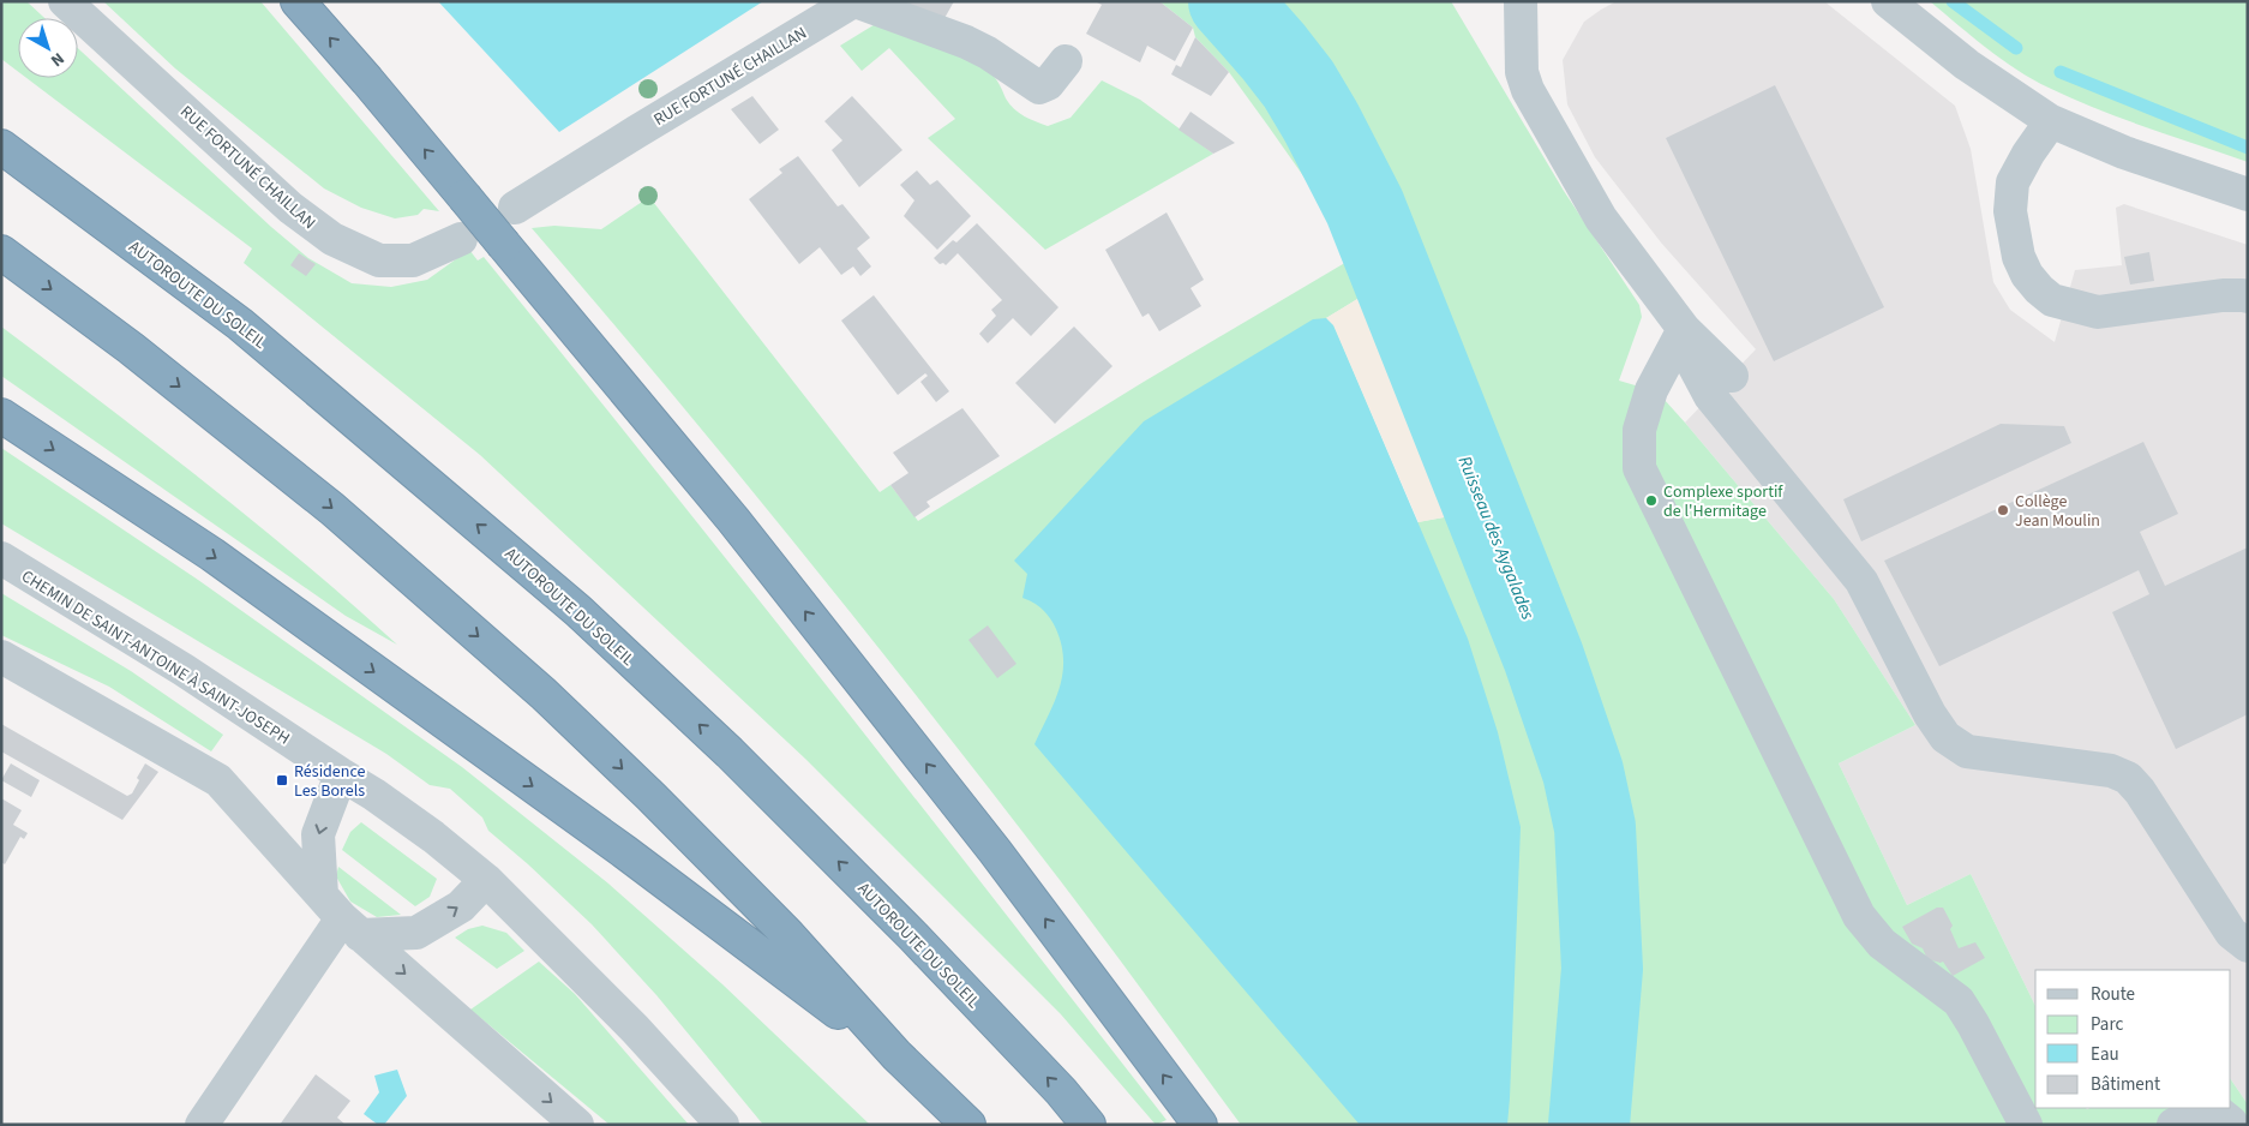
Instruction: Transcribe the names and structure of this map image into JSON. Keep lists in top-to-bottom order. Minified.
{"streets":{"highway":["AUTOROUTE DU SOLEIL"],"street":["RUE FORTUNÉ CHAILLAN","CHEMIN DE SAINT-ANTOINE À SAINT-JOSEPH"]},"water":["Ruisseau des Aygalades"],"places":{"other":["Complexe sportif de l'Hermitage","Collège Jean Moulin"],"transit":["Résidence Les Borels"]},"legend":["Route","Parc","Eau","Bâtiment"],"north":"bottom right"}
